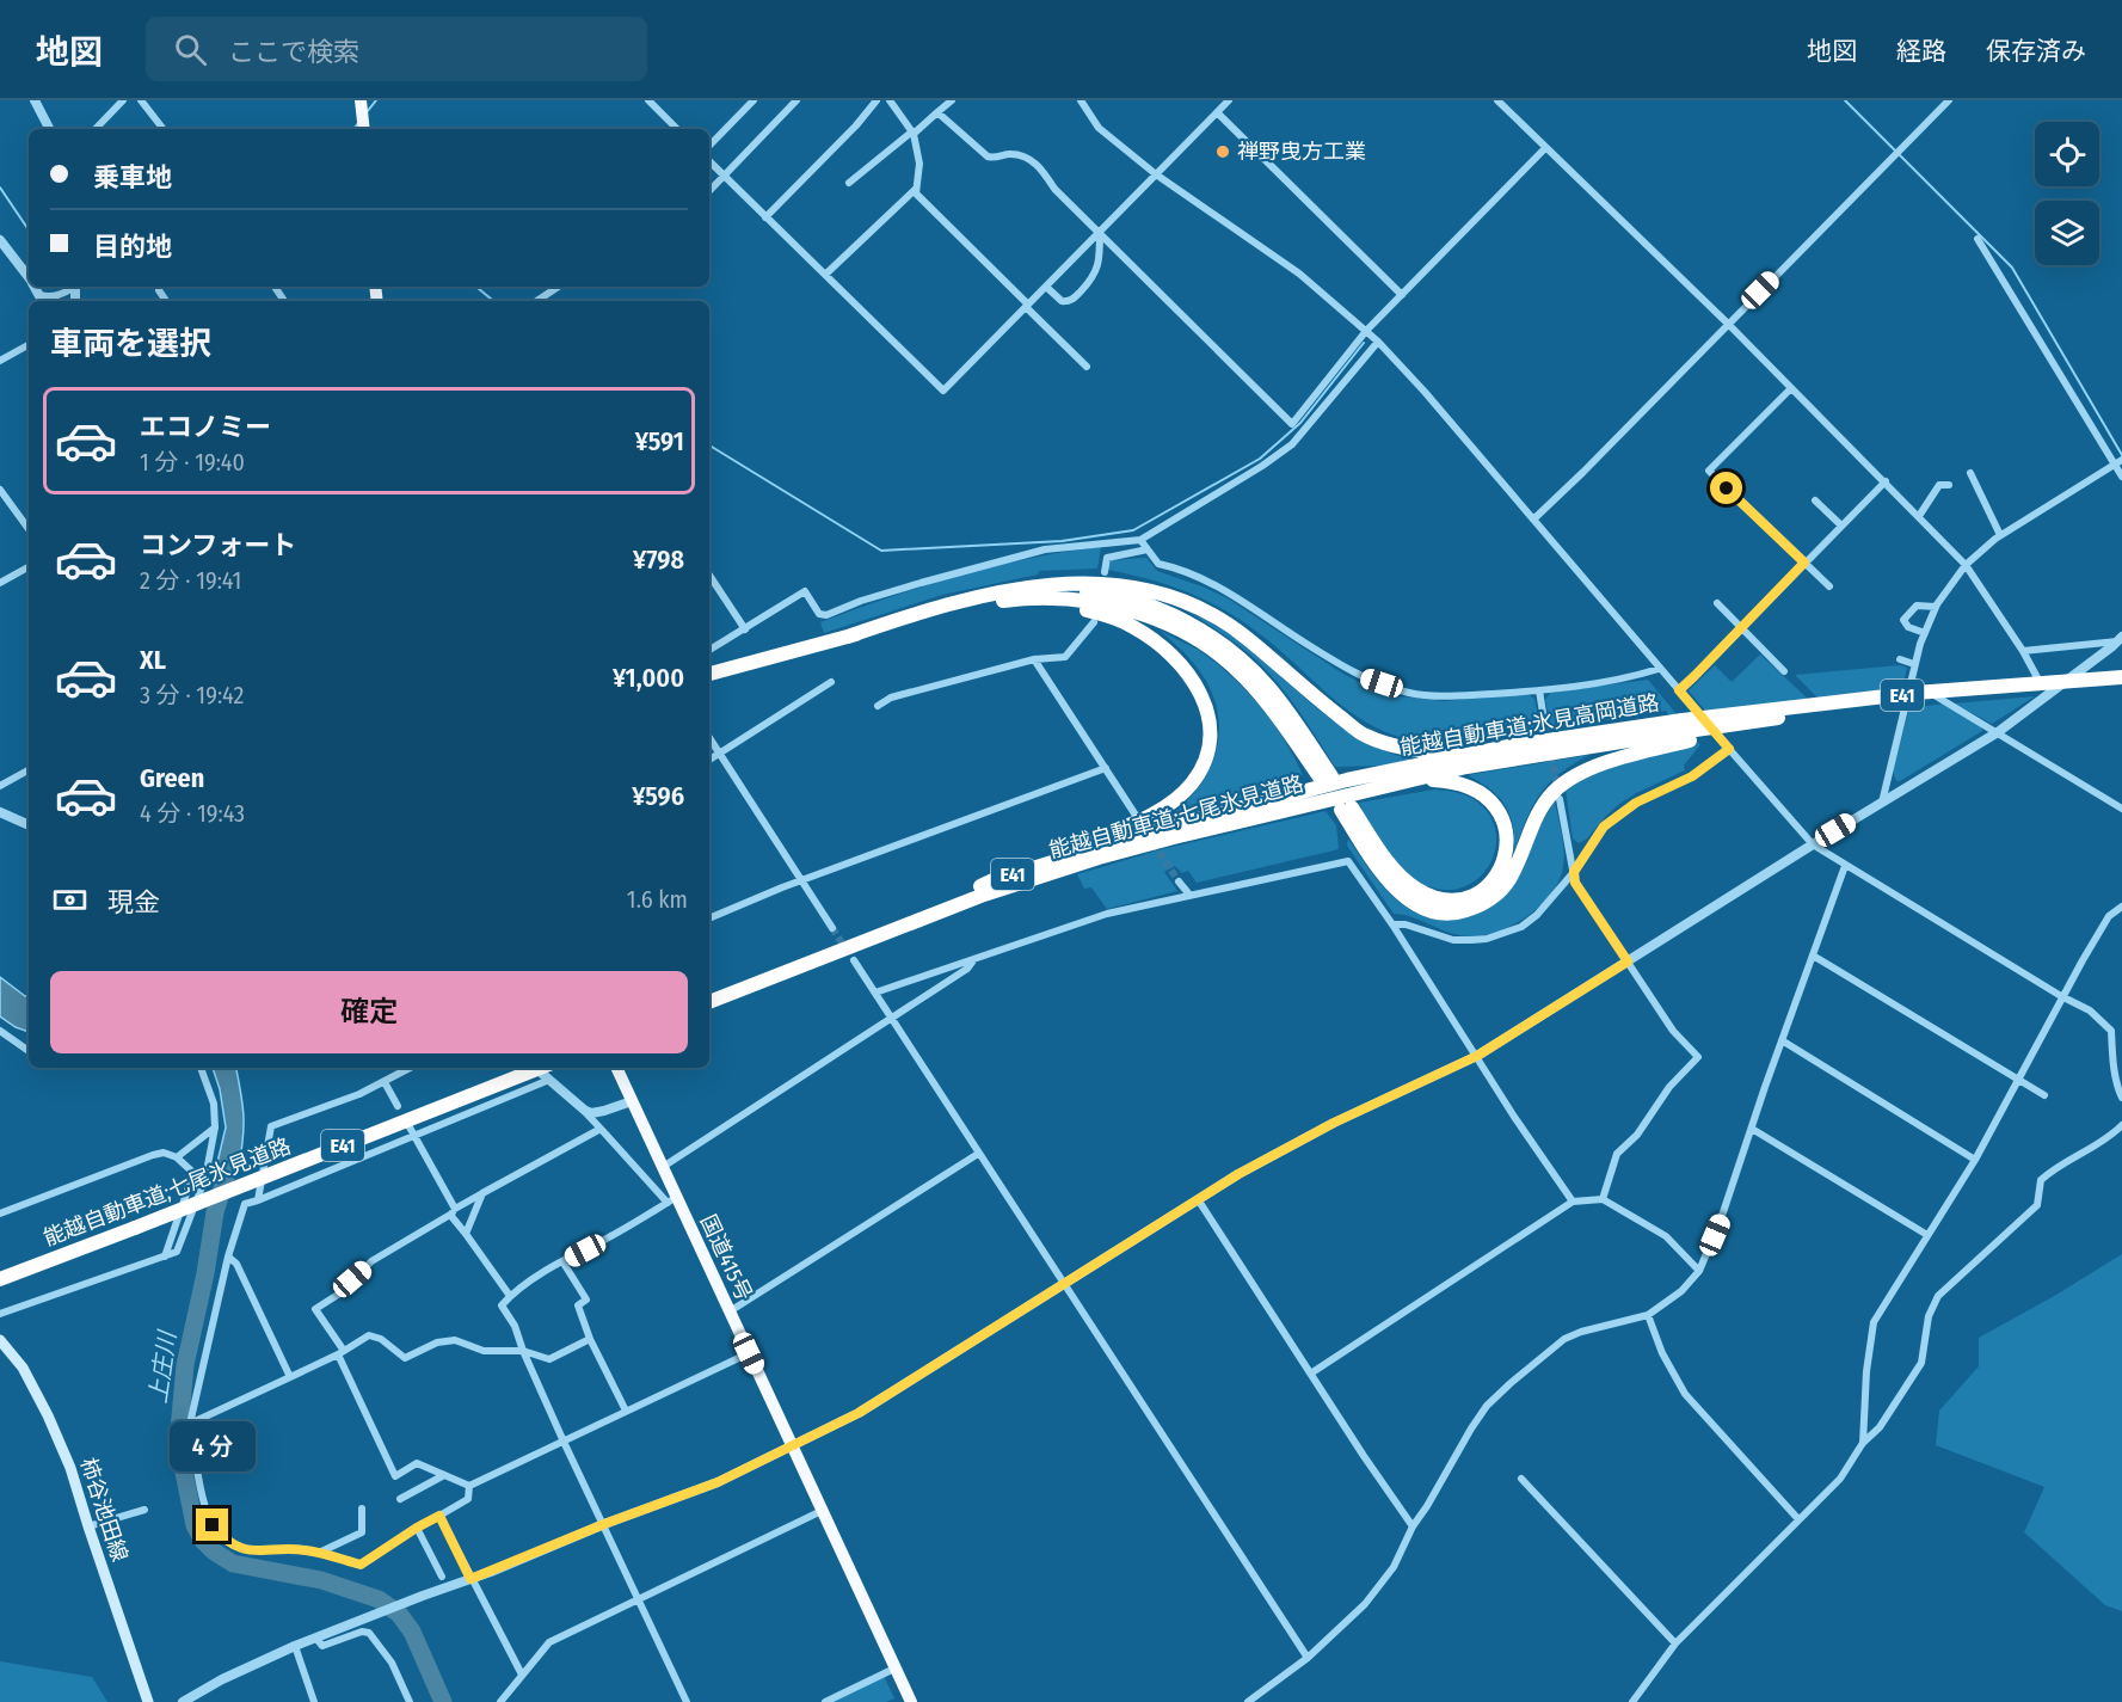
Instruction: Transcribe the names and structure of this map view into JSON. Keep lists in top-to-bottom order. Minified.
{"streets":{"highway":["E41","能越自動車道;氷見高岡道路","能越自動車道;七尾氷見道路","国道415号"],"main road":["柿谷池田線"]},"crossings":[["能越自動車道;氷見高岡道路","能越自動車道;七尾氷見道路"]],"water":["上庄川"],"places":["禅野曳方工業"],"page":{"header":"地図","search":"ここで検索","nav":["地図","経路","保存済み"],"banner":["乗車地","目的地"],"heading":"車両を選択","list":[{"name":"エコノミー","note":"1 分 · 19:40","value":"¥591"},{"name":"コンフォート","note":"2 分 · 19:41","value":"¥798"},{"name":"XL","note":"3 分 · 19:42","value":"¥1,000"},{"name":"Green","note":"4 分 · 19:43","value":"¥596"}],"pay":["現金","1.6 km"],"buttons":"確定","bubble":"4 分"}}
